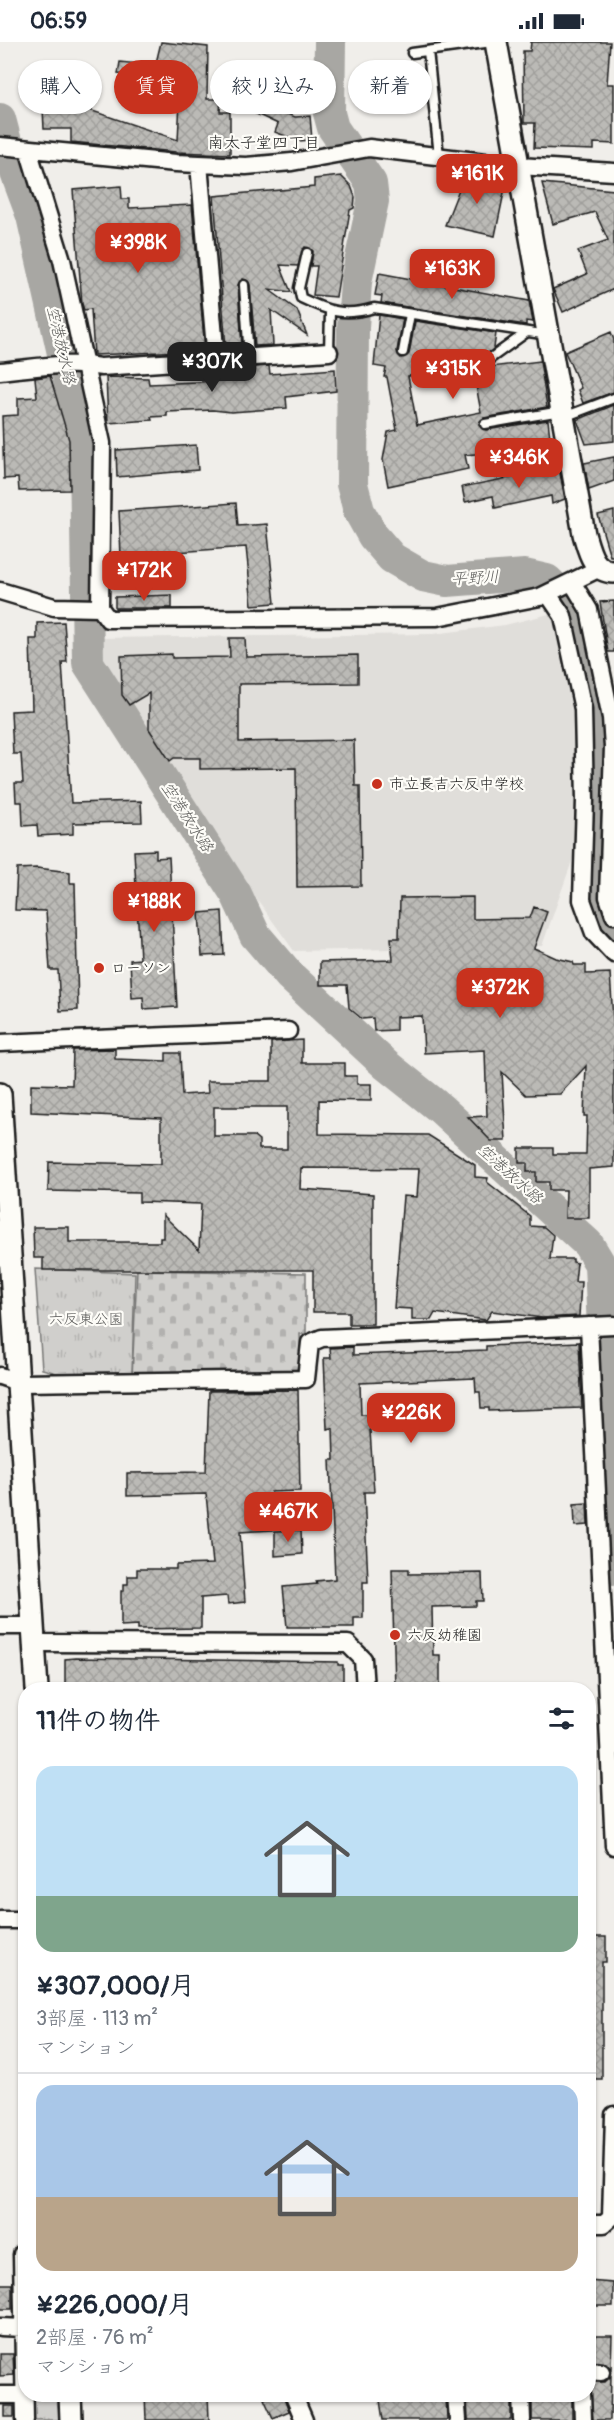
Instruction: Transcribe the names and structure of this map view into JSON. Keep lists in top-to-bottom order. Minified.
{"districts":["南太子堂四丁目"],"water":["空港放水路","平野川"],"parks":["六反東公園"],"places":["市立長吉六反中学校","ローソン","六反幼稚園"],"page":{"status":"06:59","chip":["購入","賃貸","絞り込み","新着"],"price":["¥161K","¥398K","¥163K","¥307K","¥315K","¥346K","¥172K","¥188K","¥372K","¥226K","¥467K"],"heading":"11件の物件","list":[{"name":"¥307,000/月","note":"3部屋 · 113 m² · マンション"},{"name":"¥226,000/月","note":"2部屋 · 76 m² · マンション"}]}}
